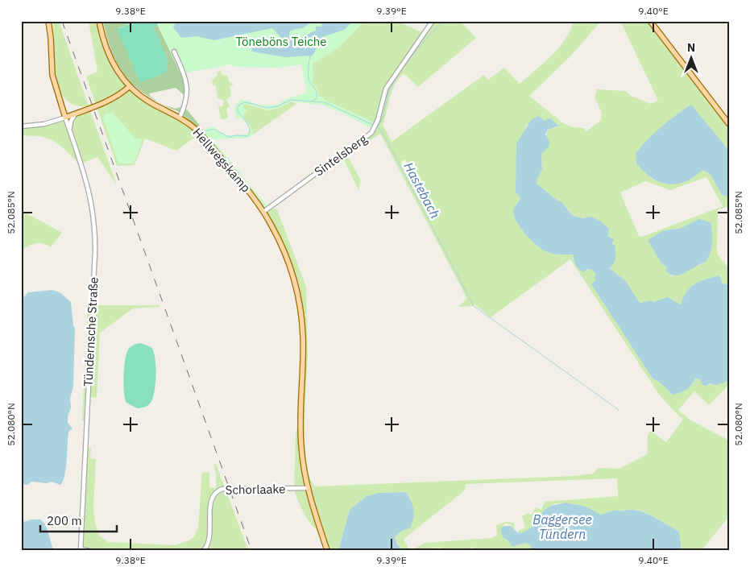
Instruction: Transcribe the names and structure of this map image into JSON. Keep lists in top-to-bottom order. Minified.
{"streets":{"main road":["Hellwegskamp"],"street":["Sintelsberg","Tündernsche Straße","Schorlaake"]},"crossings":[["Sintelsberg","Hellwegskamp"],["Hellwegskamp","Schorlaake"]],"water":["Hastebach","Baggersee Tündern"],"parks":["Töneböns Teiche"],"scale_bar":"200 m","north":"top","coordinates":["9.38°E","9.39°E","9.40°E","52.085°N","52.080°N"]}
